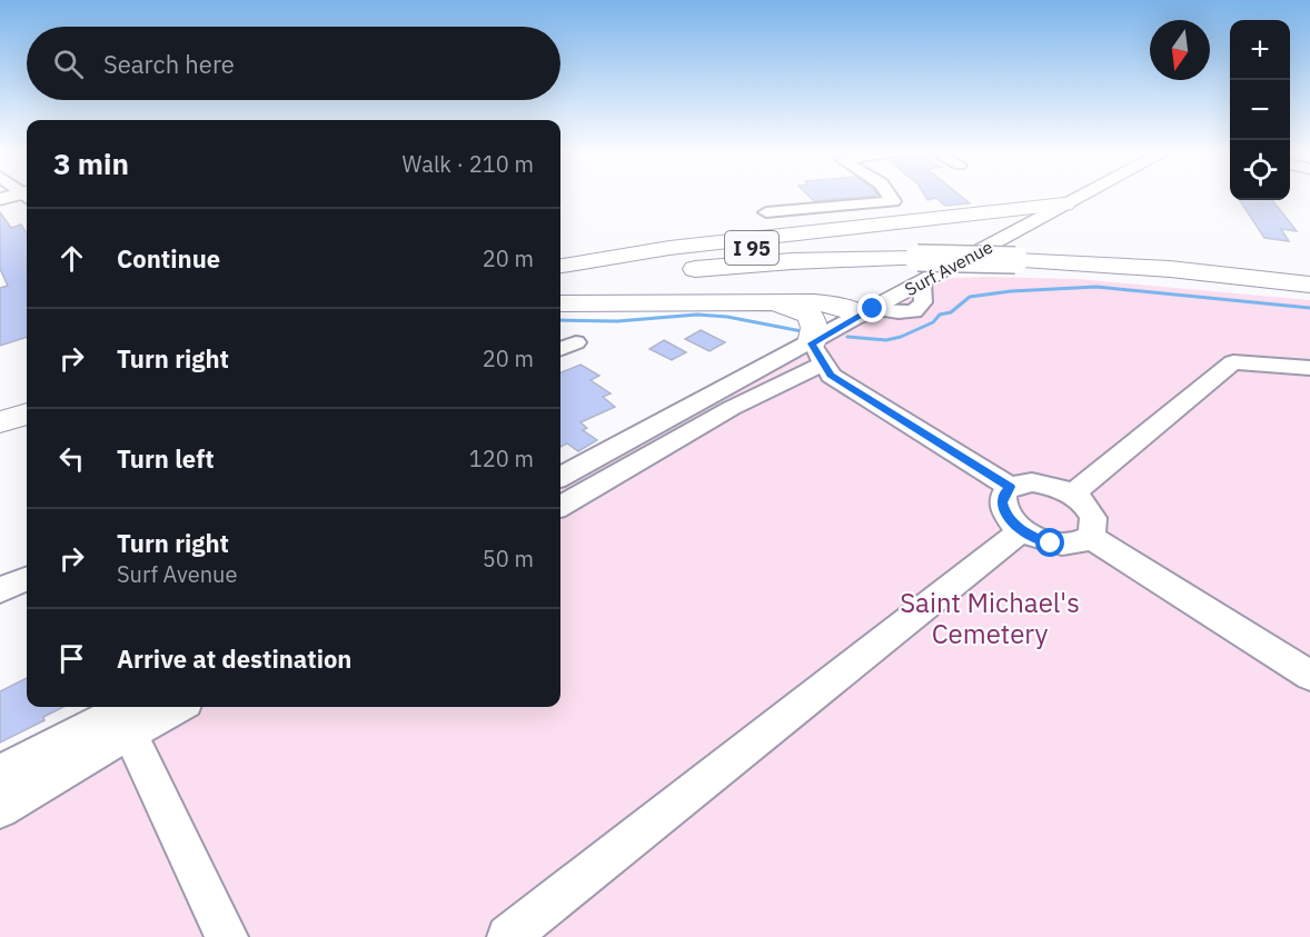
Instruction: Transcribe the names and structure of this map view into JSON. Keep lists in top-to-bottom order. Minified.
{"streets":{"highway":["I 95"],"main road":["Surf Avenue"]},"parks":["Saint Michael's Cemetery"],"north":"bottom","page":{"map_buttons":["+","−"],"search":"Search here","heading":["3 min","Walk · 210 m"],"list":[["Continue","20 m"],["Turn right","20 m"],["Turn left","120 m"],["Turn right","Surf Avenue","50 m"],"Arrive at destination"]}}
